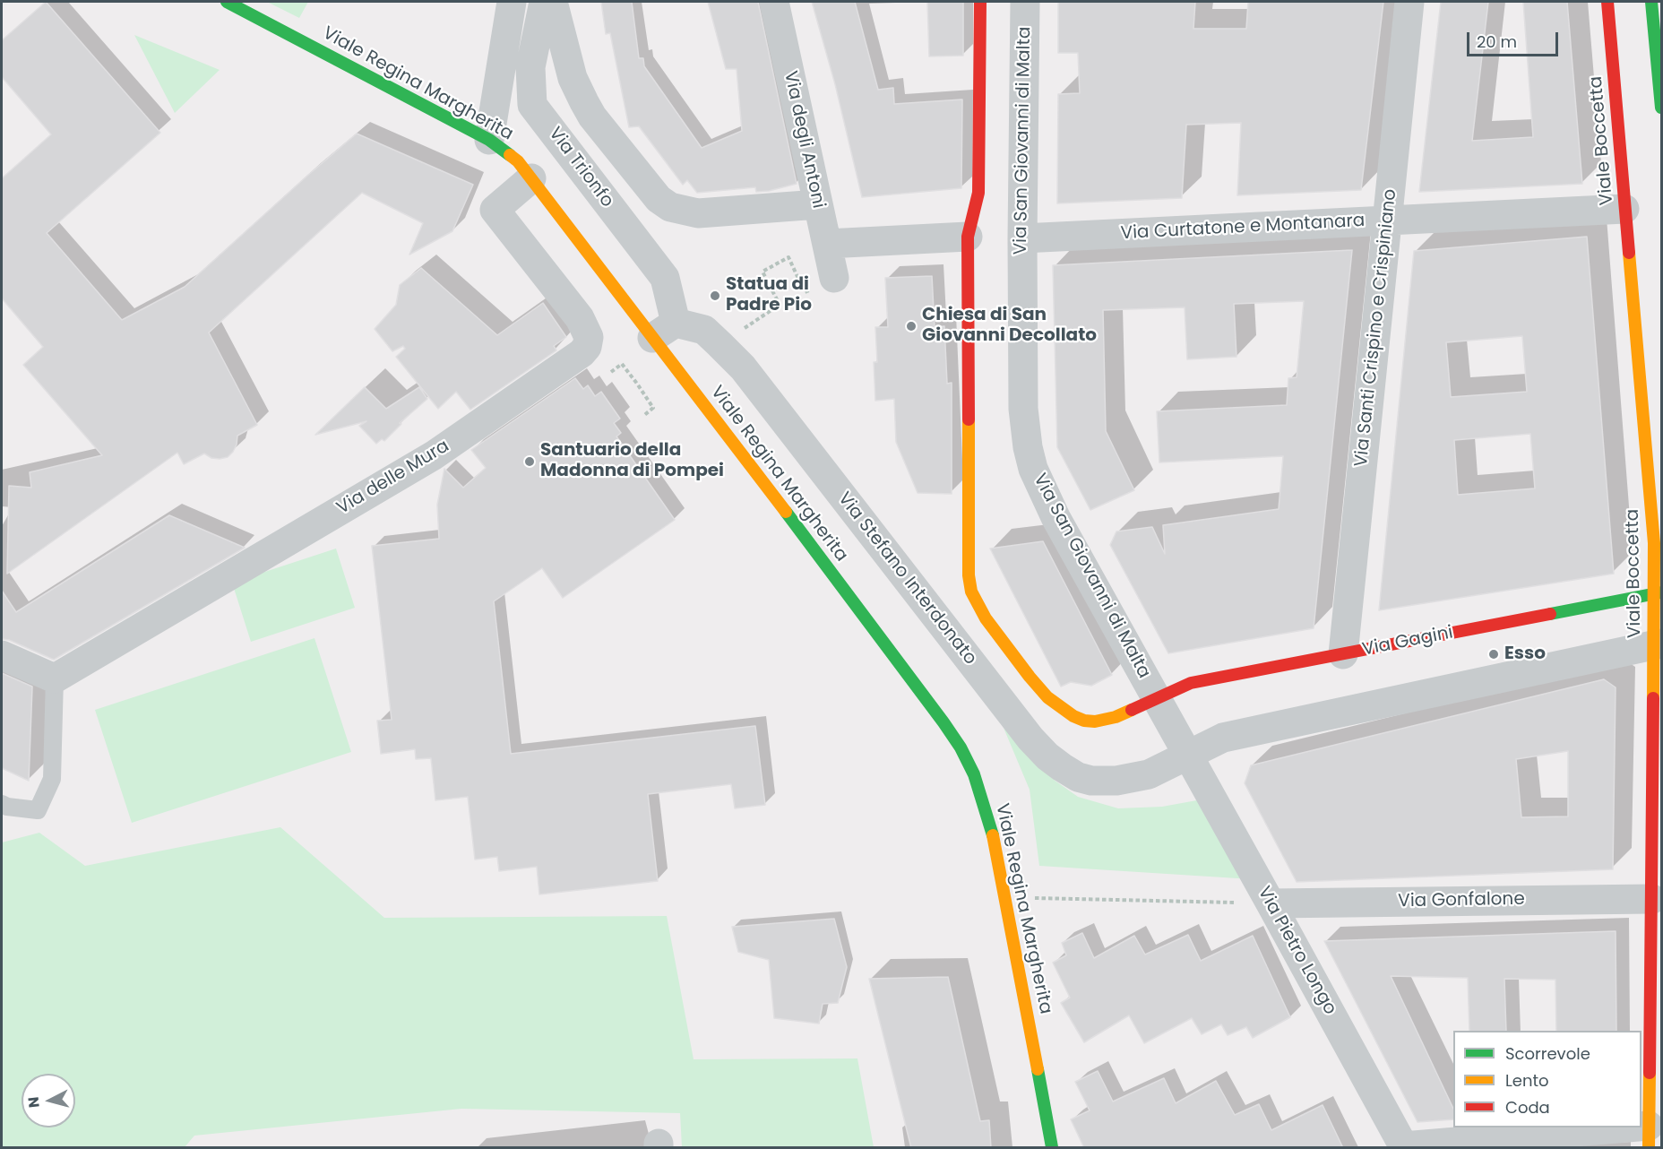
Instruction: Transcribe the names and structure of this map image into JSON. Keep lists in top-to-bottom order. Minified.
{"streets":{"main road":["Viale Regina Margherita","Viale Boccetta","Via Gagini"],"street":["Via degli Antoni","Via San Giovanni di Malta","Via Trionfo","Via Curtatone e Montanara","Via Santi Crispino e Crispiniano","Via delle Mura","Via Stefano Interdonato","Via Gonfalone","Via Pietro Longo"]},"crossings":[["Viale Regina Margherita","Via Trionfo"],["Viale Regina Margherita","Via delle Mura"],["Viale Regina Margherita","Via Stefano Interdonato"],["Via San Giovanni di Malta","Via Curtatone e Montanara"],["Via San Giovanni di Malta","Via Stefano Interdonato"],["Via San Giovanni di Malta","Via Gagini"],["Via San Giovanni di Malta","Via Pietro Longo"],["Viale Boccetta","Via Curtatone e Montanara"],["Viale Boccetta","Via Gagini"],["Viale Boccetta","Via Gonfalone"],["Via Trionfo","Via Stefano Interdonato"],["Via Curtatone e Montanara","Via Santi Crispino e Crispiniano"],["Via Santi Crispino e Crispiniano","Via Gagini"],["Via Stefano Interdonato","Via Pietro Longo"],["Via Gonfalone","Via Pietro Longo"]],"places":["Statua di Padre Pio","Chiesa di San Giovanni Decollato","Santuario della Madonna di Pompei","Esso"],"legend":["Scorrevole","Lento","Coda"],"scale_bar":"20 m","north":"left"}
